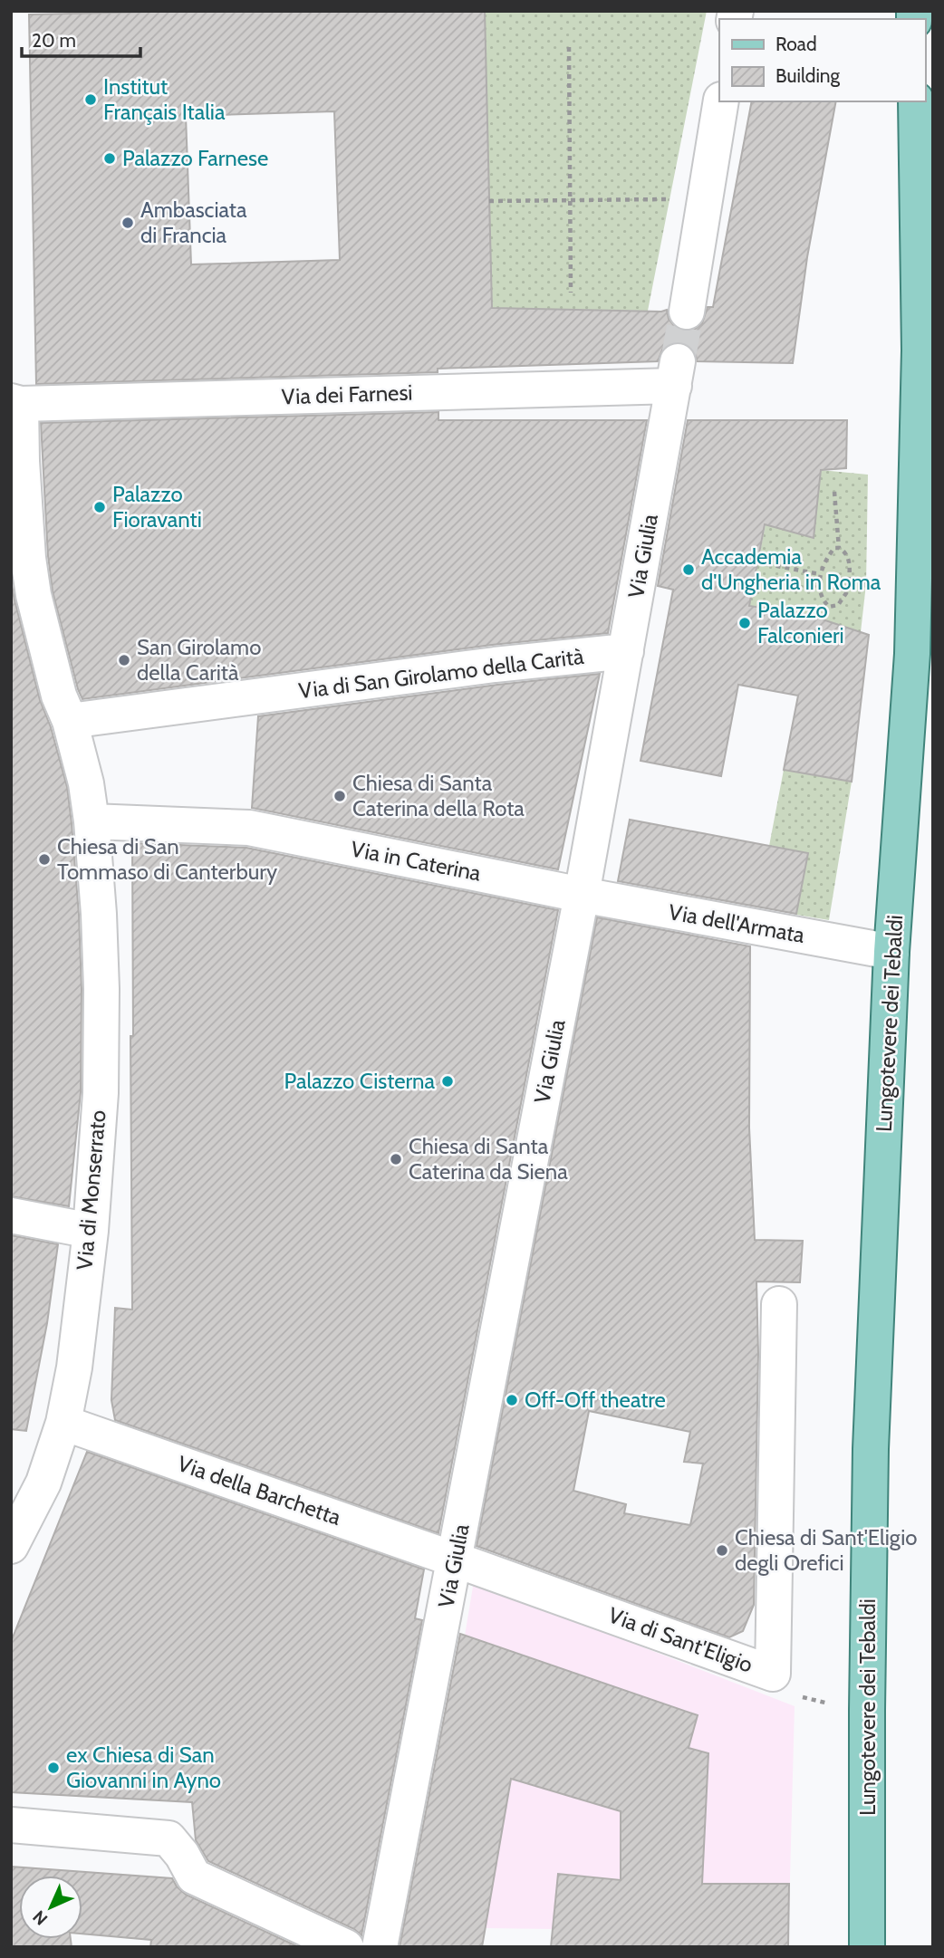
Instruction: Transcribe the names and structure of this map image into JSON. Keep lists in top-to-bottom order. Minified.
{"streets":{"main road":["Lungotevere dei Tebaldi"],"street":["Via dei Farnesi","Via Giulia","Via di San Girolamo della Carità","Via in Caterina","Via dell'Armata","Via di Monserrato","Via della Barchetta","Via di Sant'Eligio"]},"crossings":[["Via dei Farnesi","Via Giulia"],["Via Giulia","Via di San Girolamo della Carità"],["Via Giulia","Via in Caterina"],["Via Giulia","Via dell'Armata"],["Via Giulia","Via della Barchetta"],["Via Giulia","Via di Sant'Eligio"],["Via di San Girolamo della Carità","Via di Monserrato"],["Via in Caterina","Via dell'Armata"],["Via in Caterina","Via di Monserrato"],["Via dell'Armata","Lungotevere dei Tebaldi"],["Via di Monserrato","Via della Barchetta"],["Via della Barchetta","Via di Sant'Eligio"]],"places":["Institut Français Italia","Palazzo Farnese","Ambasciata di Francia","Palazzo Fioravanti","Accademia d'Ungheria in Roma","Palazzo Falconieri","San Girolamo della Carità","Chiesa di Santa Caterina della Rota","Chiesa di San Tommaso di Canterbury","Palazzo Cisterna","Chiesa di Santa Caterina da Siena","Off-Off theatre","Chiesa di Sant'Eligio degli Orefici","ex Chiesa di San Giovanni in Ayno"],"legend":["Road","Building"],"scale_bar":"20 m","north":"bottom left"}
